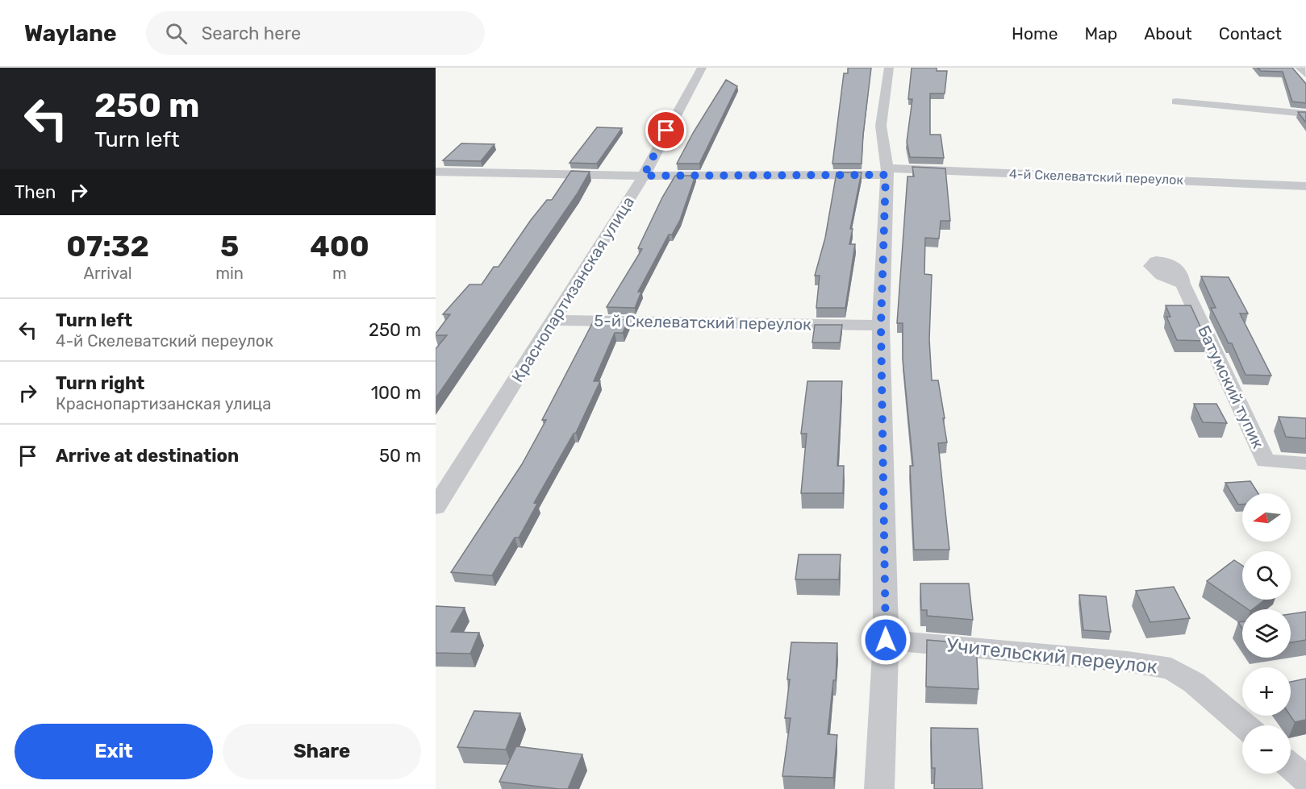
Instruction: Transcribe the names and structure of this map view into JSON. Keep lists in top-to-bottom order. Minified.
{"streets":{"street":["4-й Скелеватский переулок","Краснопартизанская улица","5-й Скелеватский переулок","Батумский тупик","Учительский переулок"]},"crossings":[["4-й Скелеватский переулок","Краснопартизанская улица"],["Краснопартизанская улица","5-й Скелеватский переулок"]],"north":"left","page":{"header":"Waylane","search":"Search here","nav":["Home","Map","About","Contact"],"turn":["250 m","Turn left"],"then":"Then","eta":["07:32","Arrival","5","min","400","m"],"list":[{"name":"Turn left","note":"4-й Скелеватский переулок","value":"250 m"},{"name":"Turn right","note":"Краснопартизанская улица","value":"100 m"},{"name":"Arrive at destination","value":"50 m"}],"map_buttons":["+","−"],"buttons":["Exit","Share"]}}
